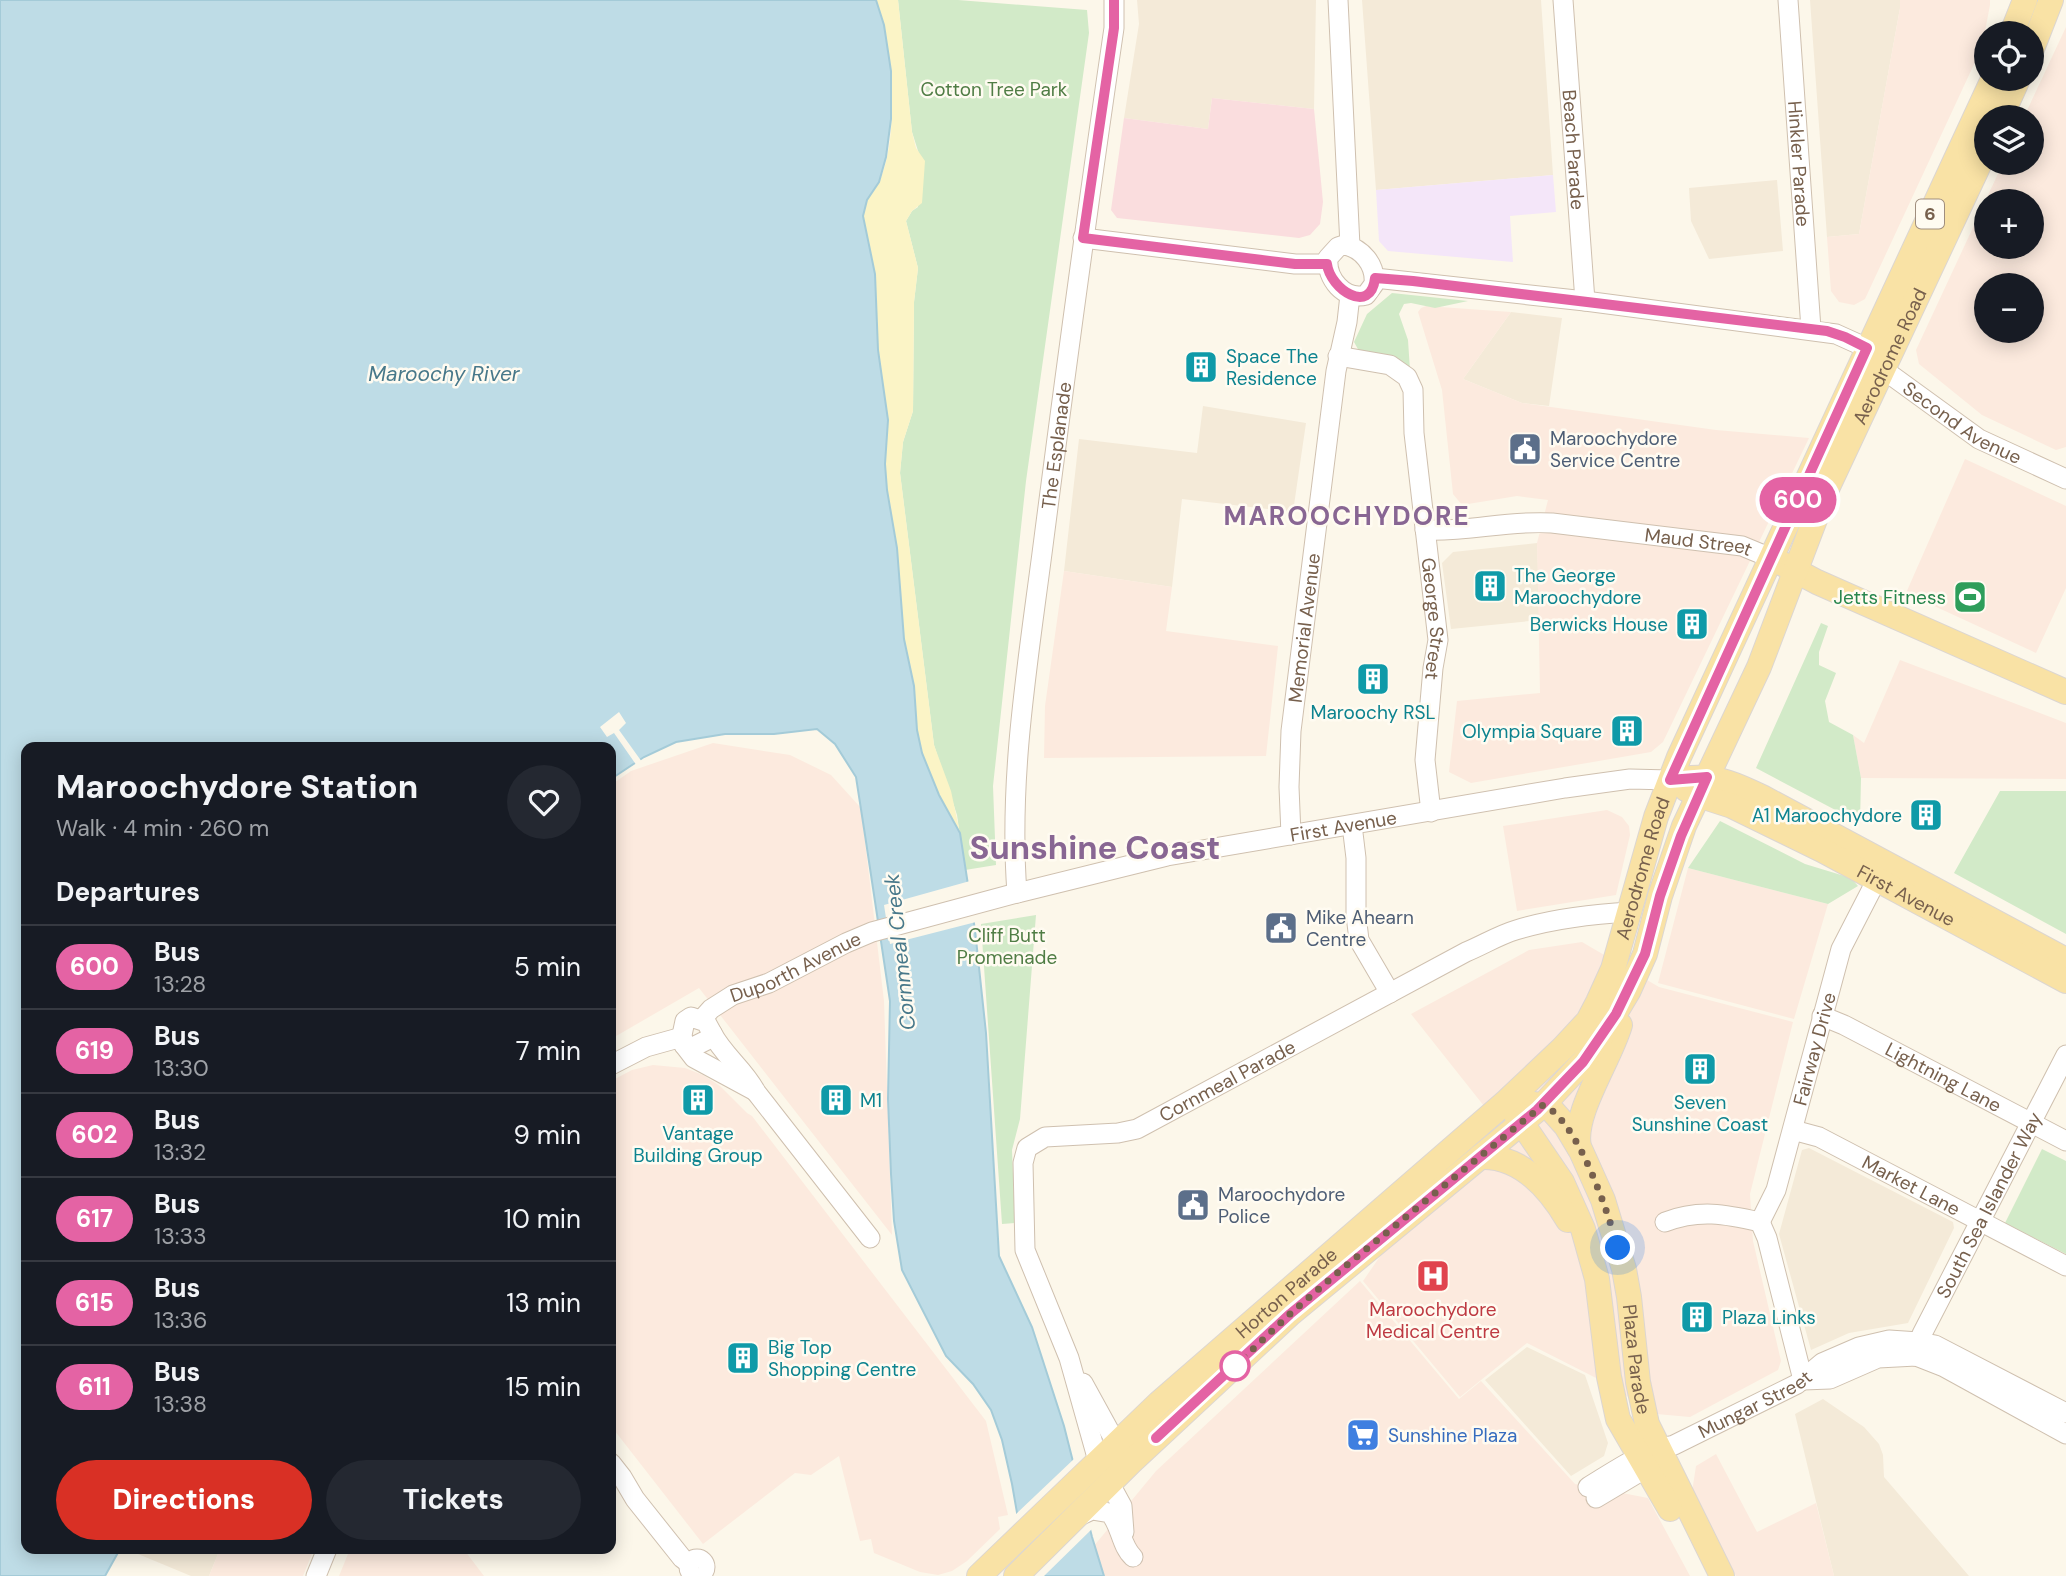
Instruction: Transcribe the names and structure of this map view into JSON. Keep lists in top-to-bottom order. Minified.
{"streets":{"main road":["6","Aerodrome Road","Maud Street","First Avenue","Horton Parade","Plaza Parade"],"street":["Beach Parade","Hinkler Parade","Second Avenue","The Esplanade","George Street","Memorial Avenue","Duporth Avenue","Fairway Drive","Lightning Lane","Cornmeal Parade","Market Lane","South Sea Islander Way","Mungar Street"]},"crossings":[["Beach Parade","Second Avenue"],["Hinkler Parade","Second Avenue"],["Aerodrome Road","Second Avenue"],["Aerodrome Road","Maud Street"],["Aerodrome Road","First Avenue"],["Aerodrome Road","Cornmeal Parade"],["Aerodrome Road","Horton Parade"],["Aerodrome Road","Plaza Parade"],["Second Avenue","Memorial Avenue"],["The Esplanade","First Avenue"],["The Esplanade","Duporth Avenue"],["Maud Street","George Street"],["George Street","Memorial Avenue"],["George Street","First Avenue"],["Memorial Avenue","First Avenue"],["First Avenue","Duporth Avenue"],["First Avenue","Fairway Drive"],["Fairway Drive","Lightning Lane"],["Fairway Drive","Market Lane"],["Fairway Drive","Mungar Street"],["Lightning Lane","South Sea Islander Way"],["Cornmeal Parade","Horton Parade"],["Market Lane","South Sea Islander Way"],["Horton Parade","Plaza Parade"],["Plaza Parade","Mungar Street"]],"districts":["MAROOCHYDORE","Sunshine Coast"],"water":["Maroochy River","Cornmeal Creek"],"parks":["Cotton Tree Park","Cliff Butt Promenade"],"places":{"building":["Space The Residence","The George Maroochydore","Berwicks House","Maroochy RSL","Olympia Square","A1 Maroochydore","Seven Sunshine Coast","Vantage Building Group","M1","Plaza Links","Big Top Shopping Centre"],"public building":["Maroochydore Service Centre","Mike Ahearn Centre","Maroochydore Police"],"sports":["Jetts Fitness"],"hospital":["Maroochydore Medical Centre"],"supermarket":["Sunshine Plaza"]},"lines":["bus line 600"],"page":{"on_map":"600","map_buttons":["+","−"],"heading":[["Maroochydore Station","Walk · 4 min · 260 m"],"Departures"],"list":[{"mark":"600","name":"Bus","note":"13:28","value":"5 min"},{"mark":"619","name":"Bus","note":"13:30","value":"7 min"},{"mark":"602","name":"Bus","note":"13:32","value":"9 min"},{"mark":"617","name":"Bus","note":"13:33","value":"10 min"},{"mark":"615","name":"Bus","note":"13:36","value":"13 min"},{"mark":"611","name":"Bus","note":"13:38","value":"15 min"}],"buttons":["Directions","Tickets"]}}
